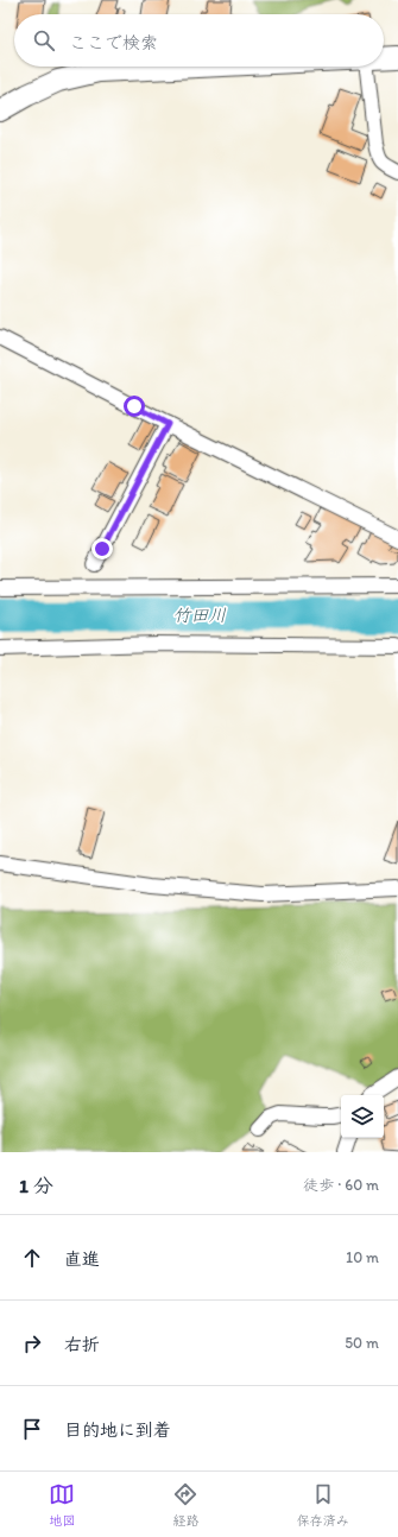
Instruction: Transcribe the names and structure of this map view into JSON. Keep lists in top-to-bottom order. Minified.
{"water":["竹田川"],"page":{"search":"ここで検索","heading":["1 分","徒歩 · 60 m"],"list":[["直進","10 m"],["右折","50 m"],"目的地に到着"],"nav":["地図","経路","保存済み"]}}
